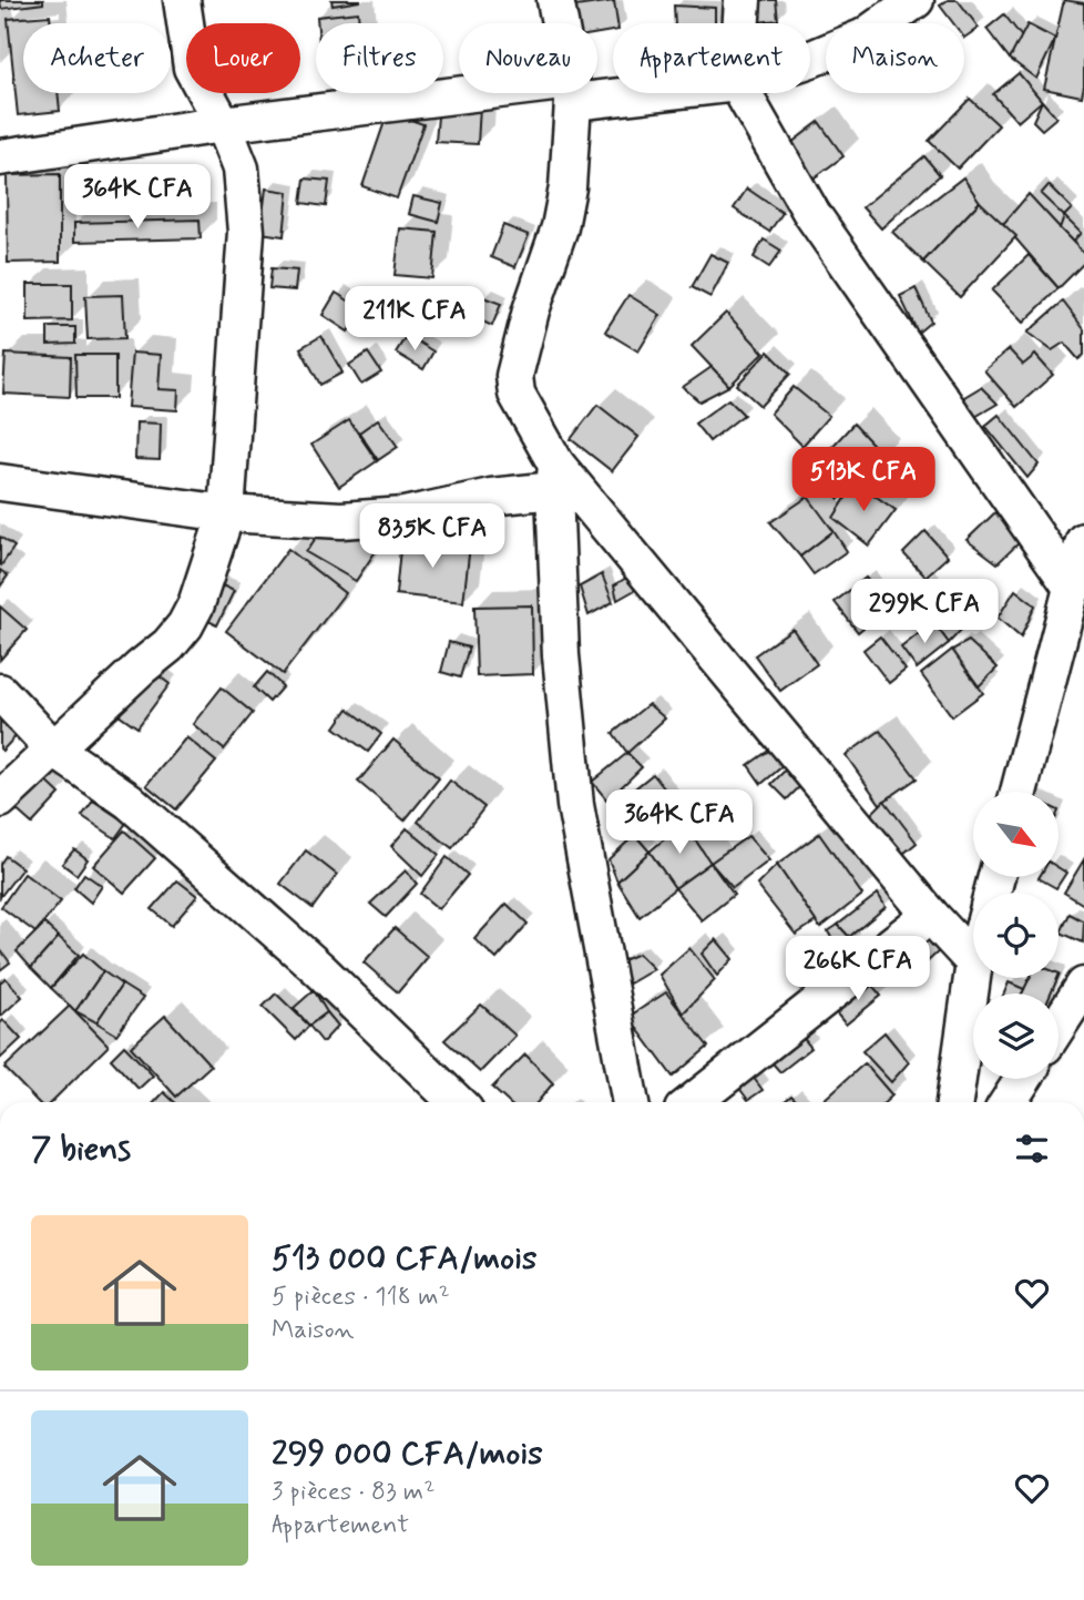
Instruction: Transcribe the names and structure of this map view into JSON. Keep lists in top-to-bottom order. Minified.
{"north":"bottom right","page":{"chip":["Acheter","Louer","Filtres","Nouveau","Appartement","Maison"],"price":["364K CFA","211K CFA","513K CFA","835K CFA","299K CFA","364K CFA","266K CFA"],"heading":"7 biens","list":[{"name":"513 000 CFA/mois","note":"5 pièces · 118 m² · Maison"},{"name":"299 000 CFA/mois","note":"3 pièces · 83 m² · Appartement"}]}}
